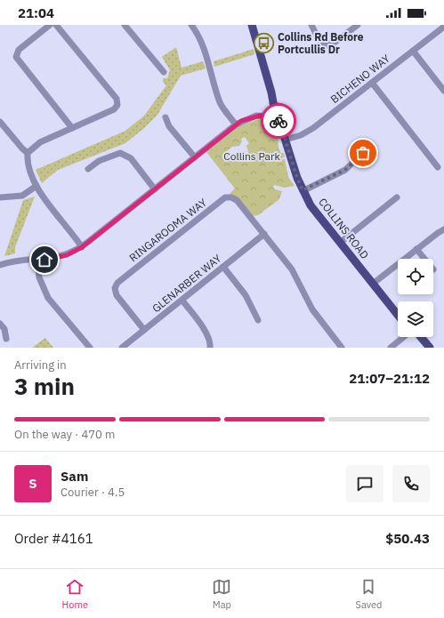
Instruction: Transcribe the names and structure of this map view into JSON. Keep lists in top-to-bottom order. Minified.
{"streets":{"main road":["COLLINS ROAD"],"street":["BICHENO WAY","RINGAROOMA WAY","GLENARBER WAY"]},"crossings":[["BICHENO WAY","COLLINS ROAD"],["RINGAROOMA WAY","GLENARBER WAY"]],"parks":["Collins Park"],"places":{"bus stop":["Collins Rd Before Portcullis Dr"]},"page":{"status":"21:04","heading":["3 min","Arriving in","21:07–21:12"],"panel":["Sam","Courier · 4.5","Order #4161","$50.43"],"bar":"On the way · 470 m","round":"S","tabs":["Home","Map","Saved"]}}
